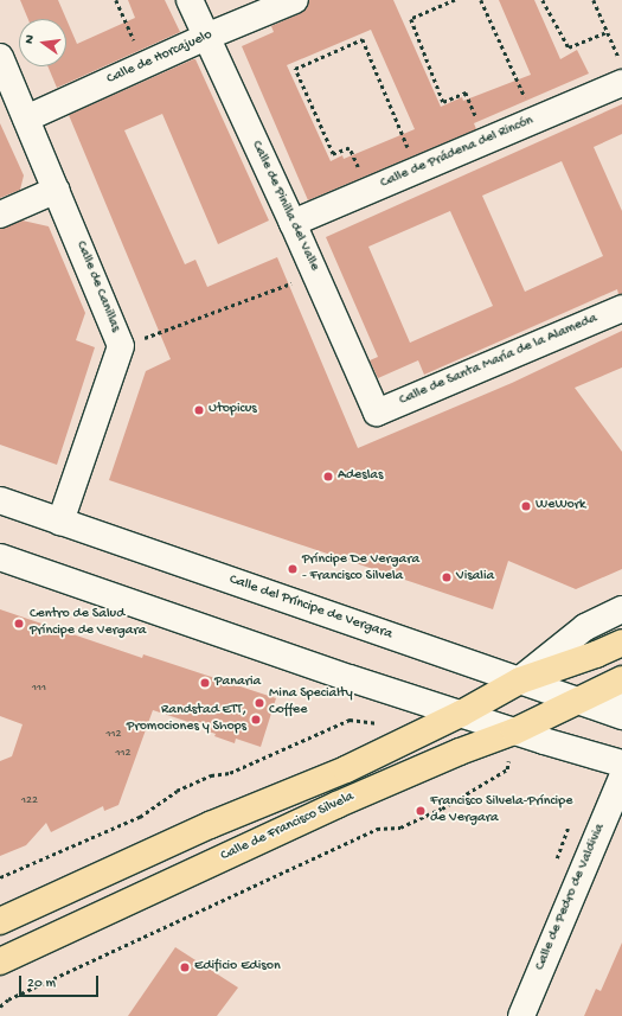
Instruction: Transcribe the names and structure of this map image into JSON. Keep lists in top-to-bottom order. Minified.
{"streets":{"main road":["Calle de Francisco Silvela"],"street":["Calle de Horcajuelo","Calle de Prádena del Rincón","Calle de Pinilla del Valle","Calle de Canillas","Calle de Santa María de la Alameda","Calle del Príncipe de Vergara","Calle de Pedro de Valdivia"]},"crossings":[["Calle de Horcajuelo","Calle de Pinilla del Valle"],["Calle de Horcajuelo","Calle de Canillas"],["Calle de Prádena del Rincón","Calle de Pinilla del Valle"],["Calle de Pinilla del Valle","Calle de Santa María de la Alameda"],["Calle de Canillas","Calle del Príncipe de Vergara"],["Calle del Príncipe de Vergara","Calle de Francisco Silvela"]],"places":["Utopicus","Adeslas","WeWork","Príncipe De Vergara - Francisco Silvela","Visalia","Centro de Salud Príncipe de Vergara","Panaria","Mina Specialty Coffee","Randstad ETT, Promociones y Shops","Francisco Silvela-Príncipe de Vergara","Edificio Edison"],"house_numbers":["111","112","112","122"],"scale_bar":"20 m","north":"left"}
